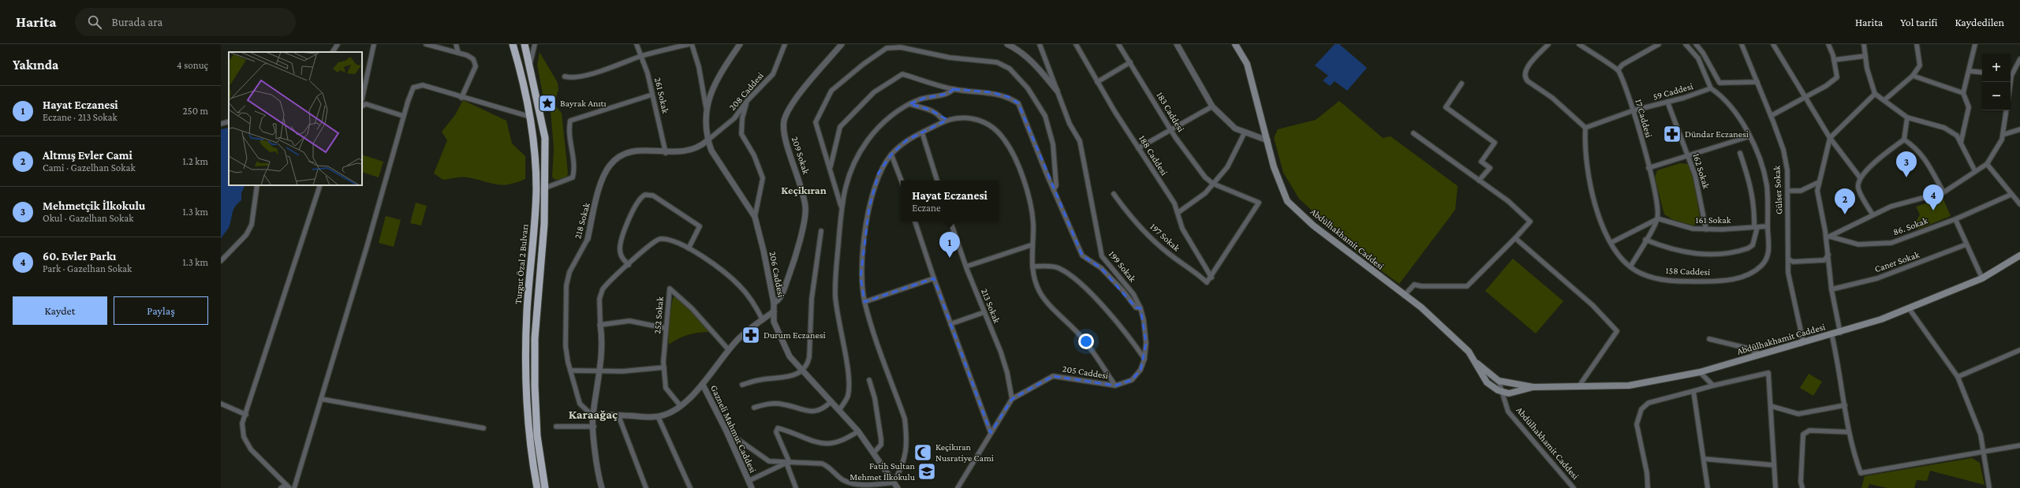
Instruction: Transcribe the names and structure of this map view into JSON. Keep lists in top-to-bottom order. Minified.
{"streets":{"highway":["Turgut Özal 2 Bulvarı"],"main road":["Abdülhakhamit Caddesi"],"street":["208 Caddesi","59 Caddesi","261 Sokak","183 Caddesi","17 Caddesi","209 Sokak","188 Caddesi","162 Sokak","Gülser Sokak","161 Sokak","218 Sokak","86. Sokak","197 Sokak","Caner Sokak","199 Sokak","158 Caddesi","206 Caddesi","213 Sokak","252 Sokak","205 Caddesi","Gazneli Mahmut Caddesi"]},"crossings":[["208 Caddesi","218 Sokak"],["208 Caddesi","206 Caddesi"],["59 Caddesi","17 Caddesi"],["59 Caddesi","162 Sokak"],["59 Caddesi","158 Caddesi"],["261 Sokak","218 Sokak"],["17 Caddesi","161 Sokak"],["209 Sokak","206 Caddesi"],["188 Caddesi","197 Sokak"],["162 Sokak","161 Sokak"],["Gülser Sokak","Abdülhakhamit Caddesi"],["161 Sokak","158 Caddesi"],["218 Sokak","206 Caddesi"],["199 Sokak","205 Caddesi"],["206 Caddesi","Gazneli Mahmut Caddesi"],["213 Sokak","205 Caddesi"],["252 Sokak","Gazneli Mahmut Caddesi"]],"districts":["Keçikıran","Karaağaç"],"places":{"place":["Bayrak Anıtı"],"pharmacy":["Dündar Eczanesi","Durum Eczanesi"],"mosque":["Keçikıran Nusratiye Cami"],"school or university":["Fatih Sultan Mehmet İlkokulu"]},"page":{"header":"Harita","search":"Burada ara","nav":["Harita","Yol tarifi","Kaydedilen"],"heading":["Yakında","4 sonuç"],"map_buttons":["+","−"],"list":[{"mark":"1","name":"Hayat Eczanesi","note":"Eczane · 213 Sokak","value":"250 m"},{"mark":"2","name":"Altmış Evler Cami","note":"Cami · Gazelhan Sokak","value":"1.2 km"},{"mark":"3","name":"Mehmetçik İlkokulu","note":"Okul · Gazelhan Sokak","value":"1.3 km"},{"mark":"4","name":"60. Evler Parkı","note":"Park · Gazelhan Sokak","value":"1.3 km"}],"pins":["3","4","2","1"],"popup":["Hayat Eczanesi","Eczane"],"buttons":["Kaydet","Paylaş"]}}
